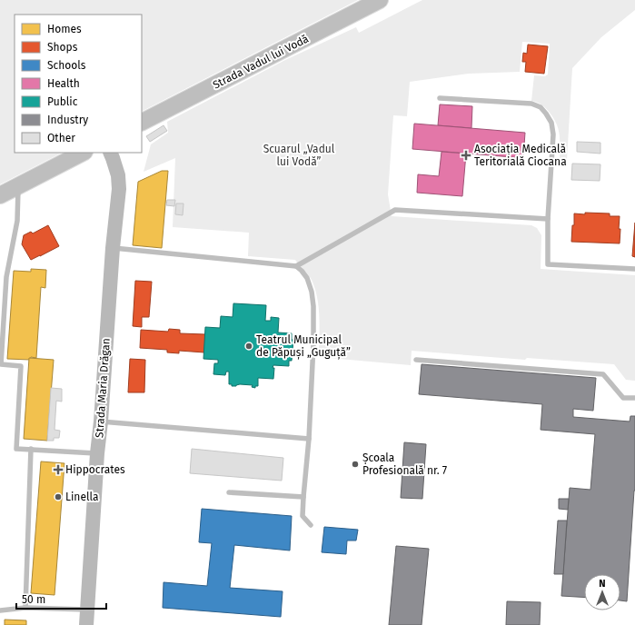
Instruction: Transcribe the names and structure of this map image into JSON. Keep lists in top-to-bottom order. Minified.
{"streets":{"main road":["Strada Vadul lui Vodă","Strada Maria Drăgan"]},"parks":["Scuarul „Vadul lui Vodă”"],"places":{"health":["Asociația Medicală Teritorială Ciocana","Hippocrates"],"other":["Teatrul Municipal de Păpuși „Guguță”","Școala Profesională nr. 7","Linella"]},"legend":["Homes","Shops","Schools","Health","Public","Industry","Other"],"scale_bar":"50 m","north":"top"}
